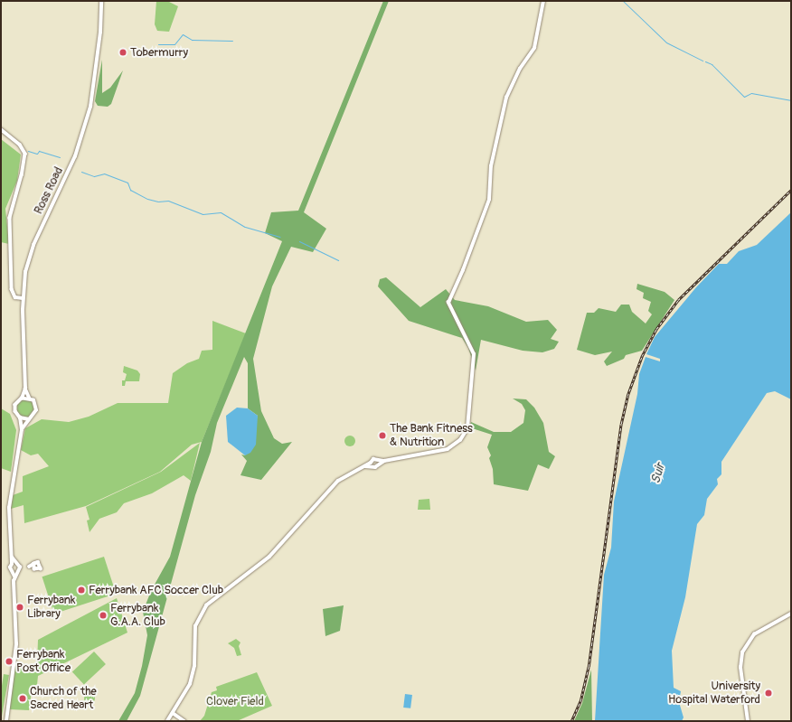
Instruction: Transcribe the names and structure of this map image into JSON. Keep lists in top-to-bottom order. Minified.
{"streets":{"street":["Ross Road"]},"water":["Suir"],"parks":["Clover Field"],"places":["Tobermurry","The Bank Fitness & Nutrition","Ferrybank AFC Soccer Club","Ferrybank Library","Ferrybank G.A.A. Club","Ferrybank Post Office","University Hospital Waterford","Church of the Sacred Heart"]}
